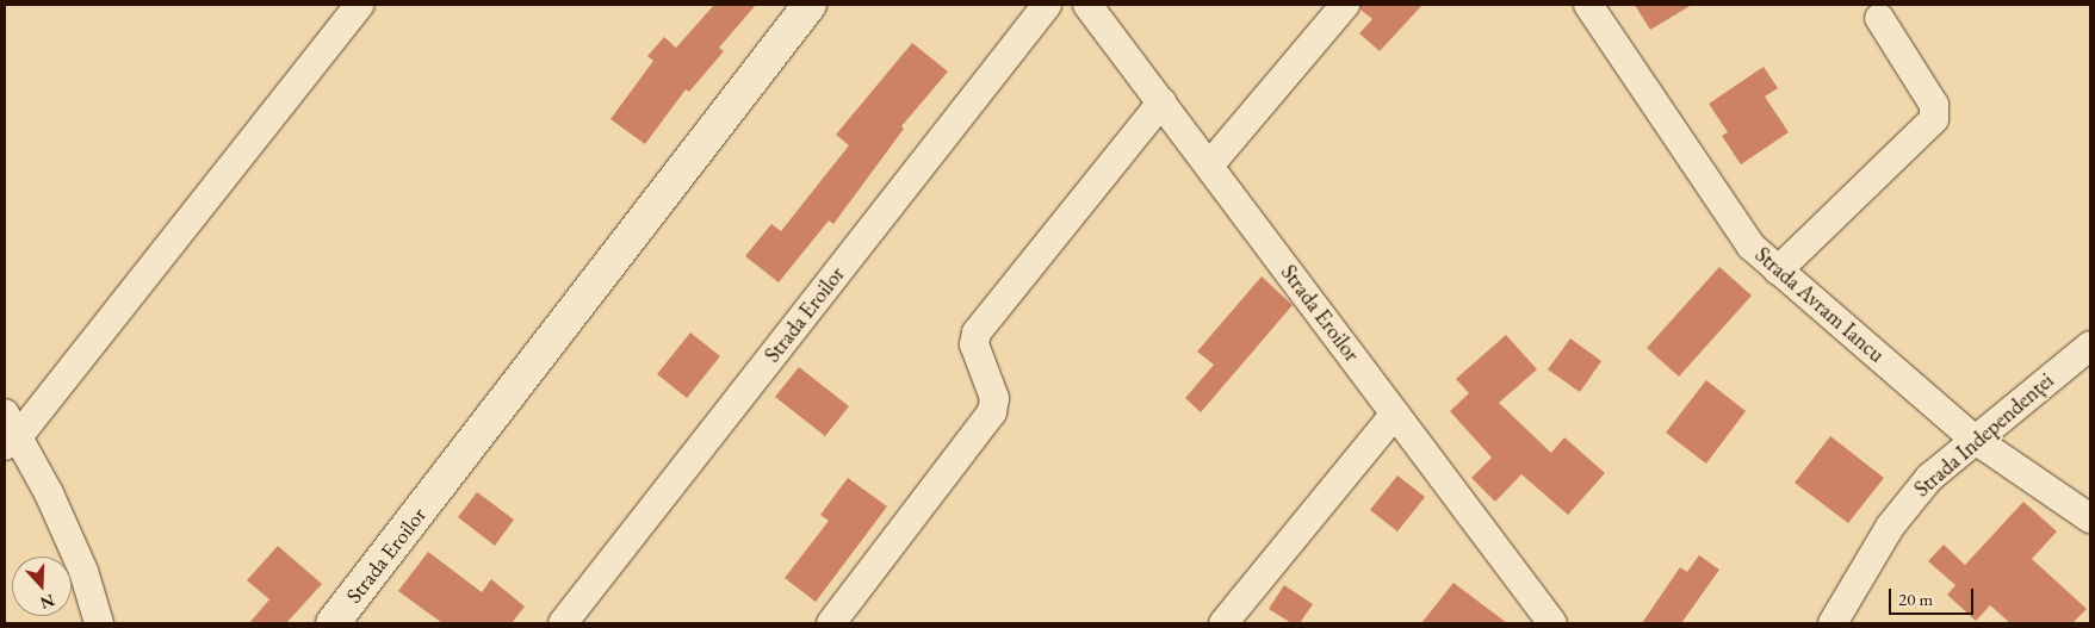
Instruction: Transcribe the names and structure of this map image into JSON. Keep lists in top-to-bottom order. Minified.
{"streets":{"street":["Strada Avram Iancu","Strada Eroilor","Strada Independenței"]},"crossings":[["Strada Avram Iancu","Strada Independenței"]],"scale_bar":"20 m","north":"bottom"}
